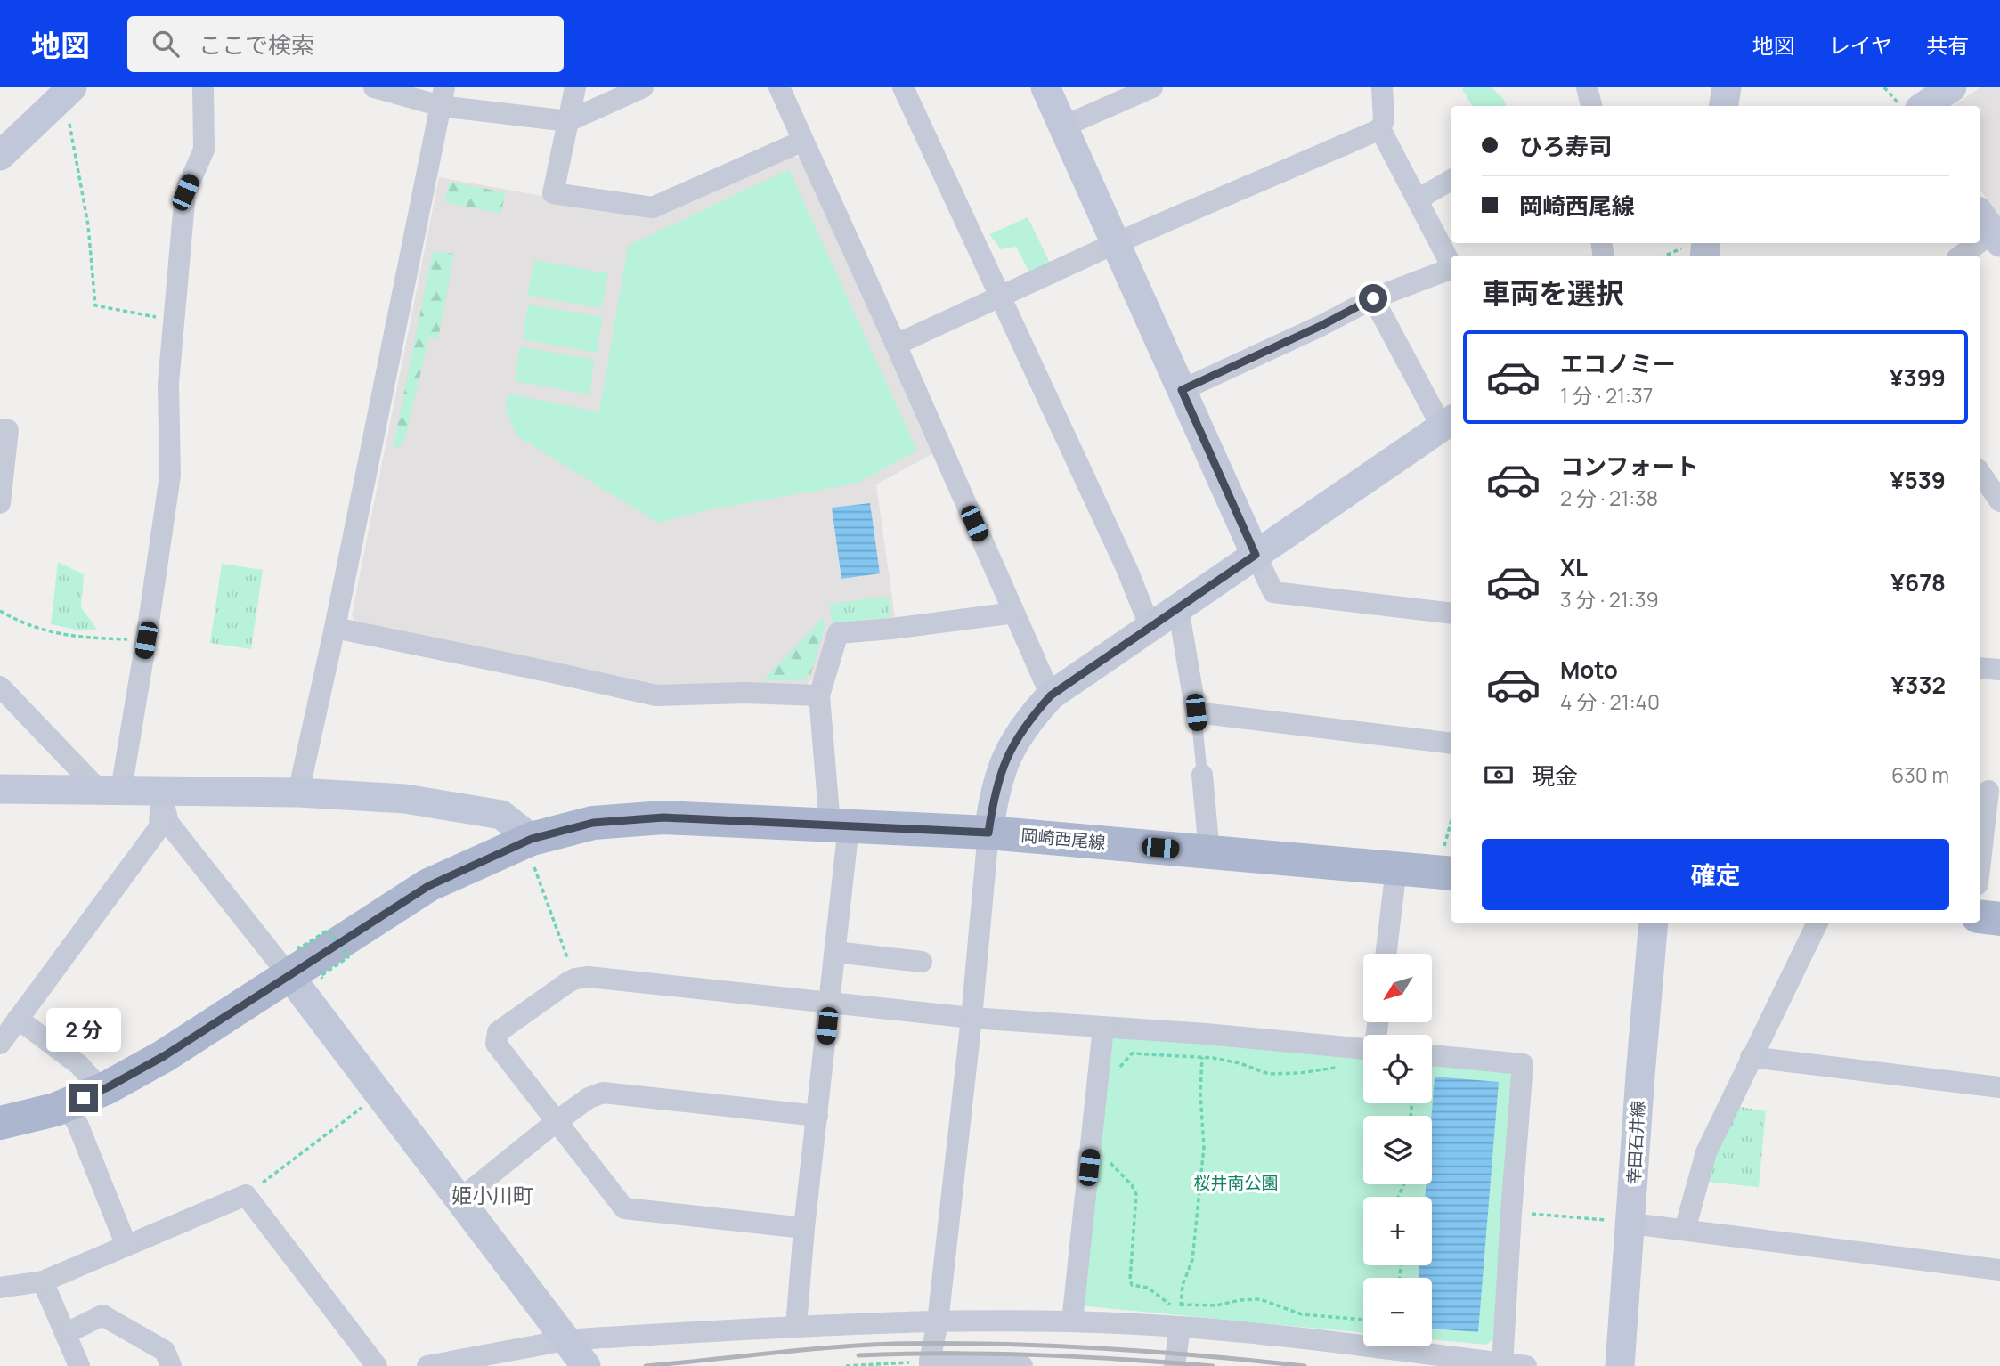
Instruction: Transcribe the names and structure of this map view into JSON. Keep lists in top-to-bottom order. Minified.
{"streets":{"main road":["岡崎西尾線"],"street":["幸田石井線"]},"districts":["姫小川町"],"parks":["桜井南公園"],"north":"bottom left","page":{"header":"地図","search":"ここで検索","nav":["地図","レイヤ","共有"],"banner":["ひろ寿司","岡崎西尾線"],"heading":"車両を選択","list":[{"name":"エコノミー","note":"1 分 · 21:37","value":"¥399"},{"name":"コンフォート","note":"2 分 · 21:38","value":"¥539"},{"name":"XL","note":"3 分 · 21:39","value":"¥678"},{"name":"Moto","note":"4 分 · 21:40","value":"¥332"}],"pay":["現金","630 m"],"buttons":"確定","map_buttons":["+","−"],"bubble":"2 分"}}
